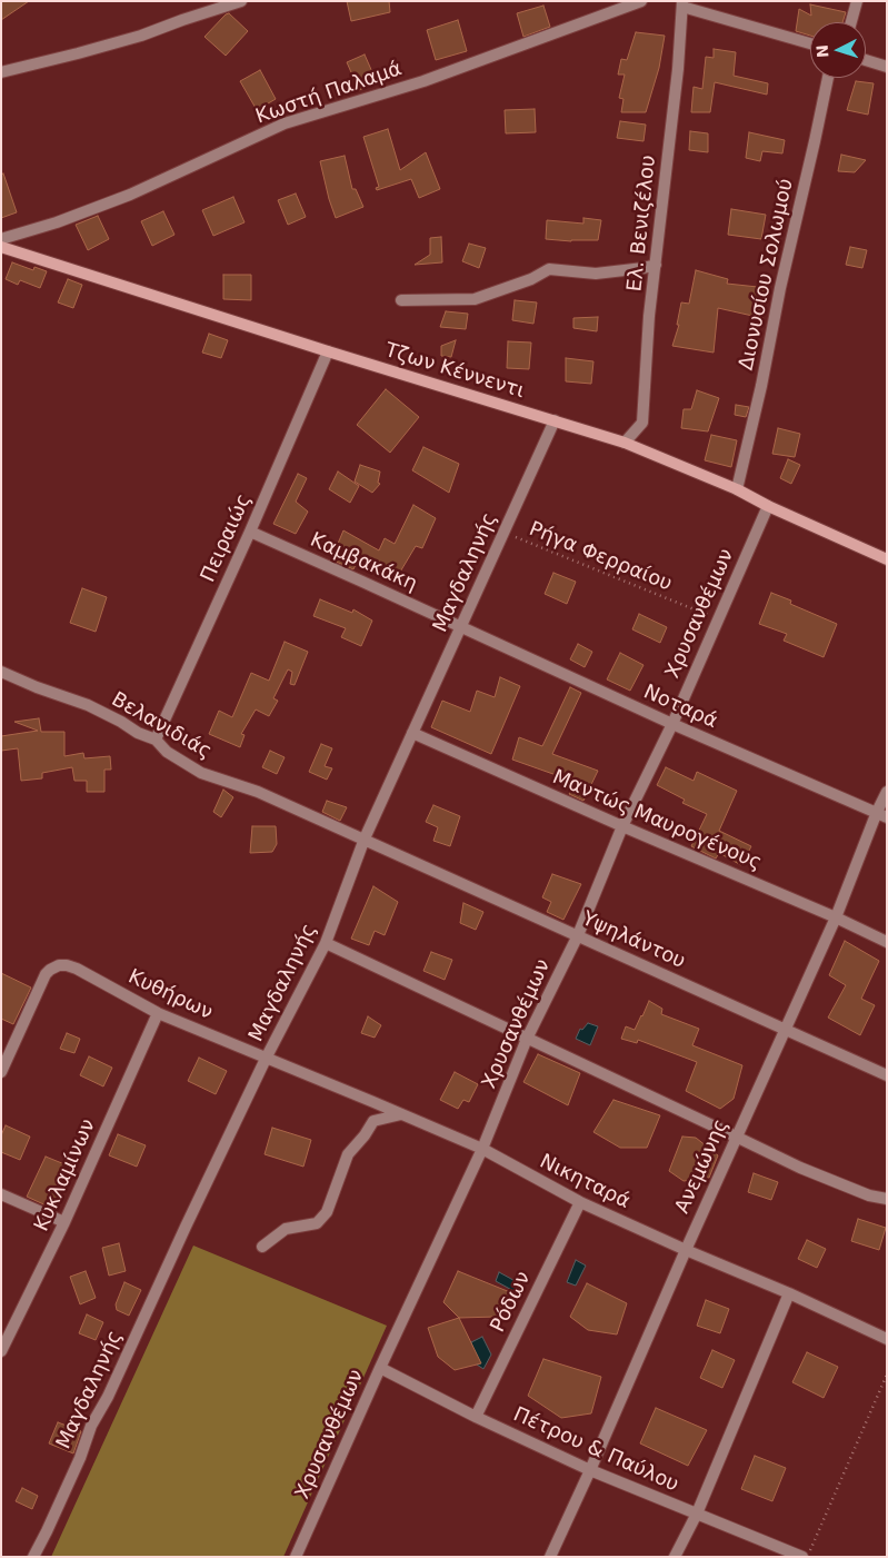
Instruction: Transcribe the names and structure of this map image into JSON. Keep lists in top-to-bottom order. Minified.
{"streets":{"street":["Κωστή Παλαμά","Ελ. Βενιζέλου","Διονυσίου Σολωμού","Τζων Κέννεντι","Πειραιώς","Καμβακάκη","Μαγδαληνής","Χρυσανθέμων","Νοταρά","Βελανιδιάς","Μαντώς Μαυρογένους","Υψηλάντου","Κυθήρων","Ανεμώνης","Κυκλαμίνων","Νικηταρά","Ρόδων","Πέτρου & Παύλου"],"path":["Ρήγα Φερραίου"]},"crossings":[["Ελ. Βενιζέλου","Τζων Κέννεντι"],["Διονυσίου Σολωμού","Τζων Κέννεντι"],["Τζων Κέννεντι","Πειραιώς"],["Τζων Κέννεντι","Μαγδαληνής"],["Τζων Κέννεντι","Χρυσανθέμων"],["Πειραιώς","Καμβακάκη"],["Πειραιώς","Βελανιδιάς"],["Ρήγα Φερραίου","Μαγδαληνής"],["Ρήγα Φερραίου","Χρυσανθέμων"],["Καμβακάκη","Μαγδαληνής"],["Καμβακάκη","Νοταρά"],["Μαγδαληνής","Νοταρά"],["Μαγδαληνής","Βελανιδιάς"],["Μαγδαληνής","Μαντώς Μαυρογένους"],["Μαγδαληνής","Υψηλάντου"],["Μαγδαληνής","Κυθήρων"],["Μαγδαληνής","Νικηταρά"],["Χρυσανθέμων","Νοταρά"],["Χρυσανθέμων","Μαντώς Μαυρογένους"],["Χρυσανθέμων","Υψηλάντου"],["Χρυσανθέμων","Νικηταρά"],["Χρυσανθέμων","Πέτρου & Παύλου"],["Νοταρά","Ανεμώνης"],["Βελανιδιάς","Υψηλάντου"],["Μαντώς Μαυρογένους","Ανεμώνης"],["Υψηλάντου","Ανεμώνης"],["Κυθήρων","Κυκλαμίνων"],["Κυθήρων","Νικηταρά"],["Ανεμώνης","Νικηταρά"],["Ανεμώνης","Πέτρου & Παύλου"],["Νικηταρά","Ρόδων"],["Ρόδων","Πέτρου & Παύλου"]],"north":"left"}
